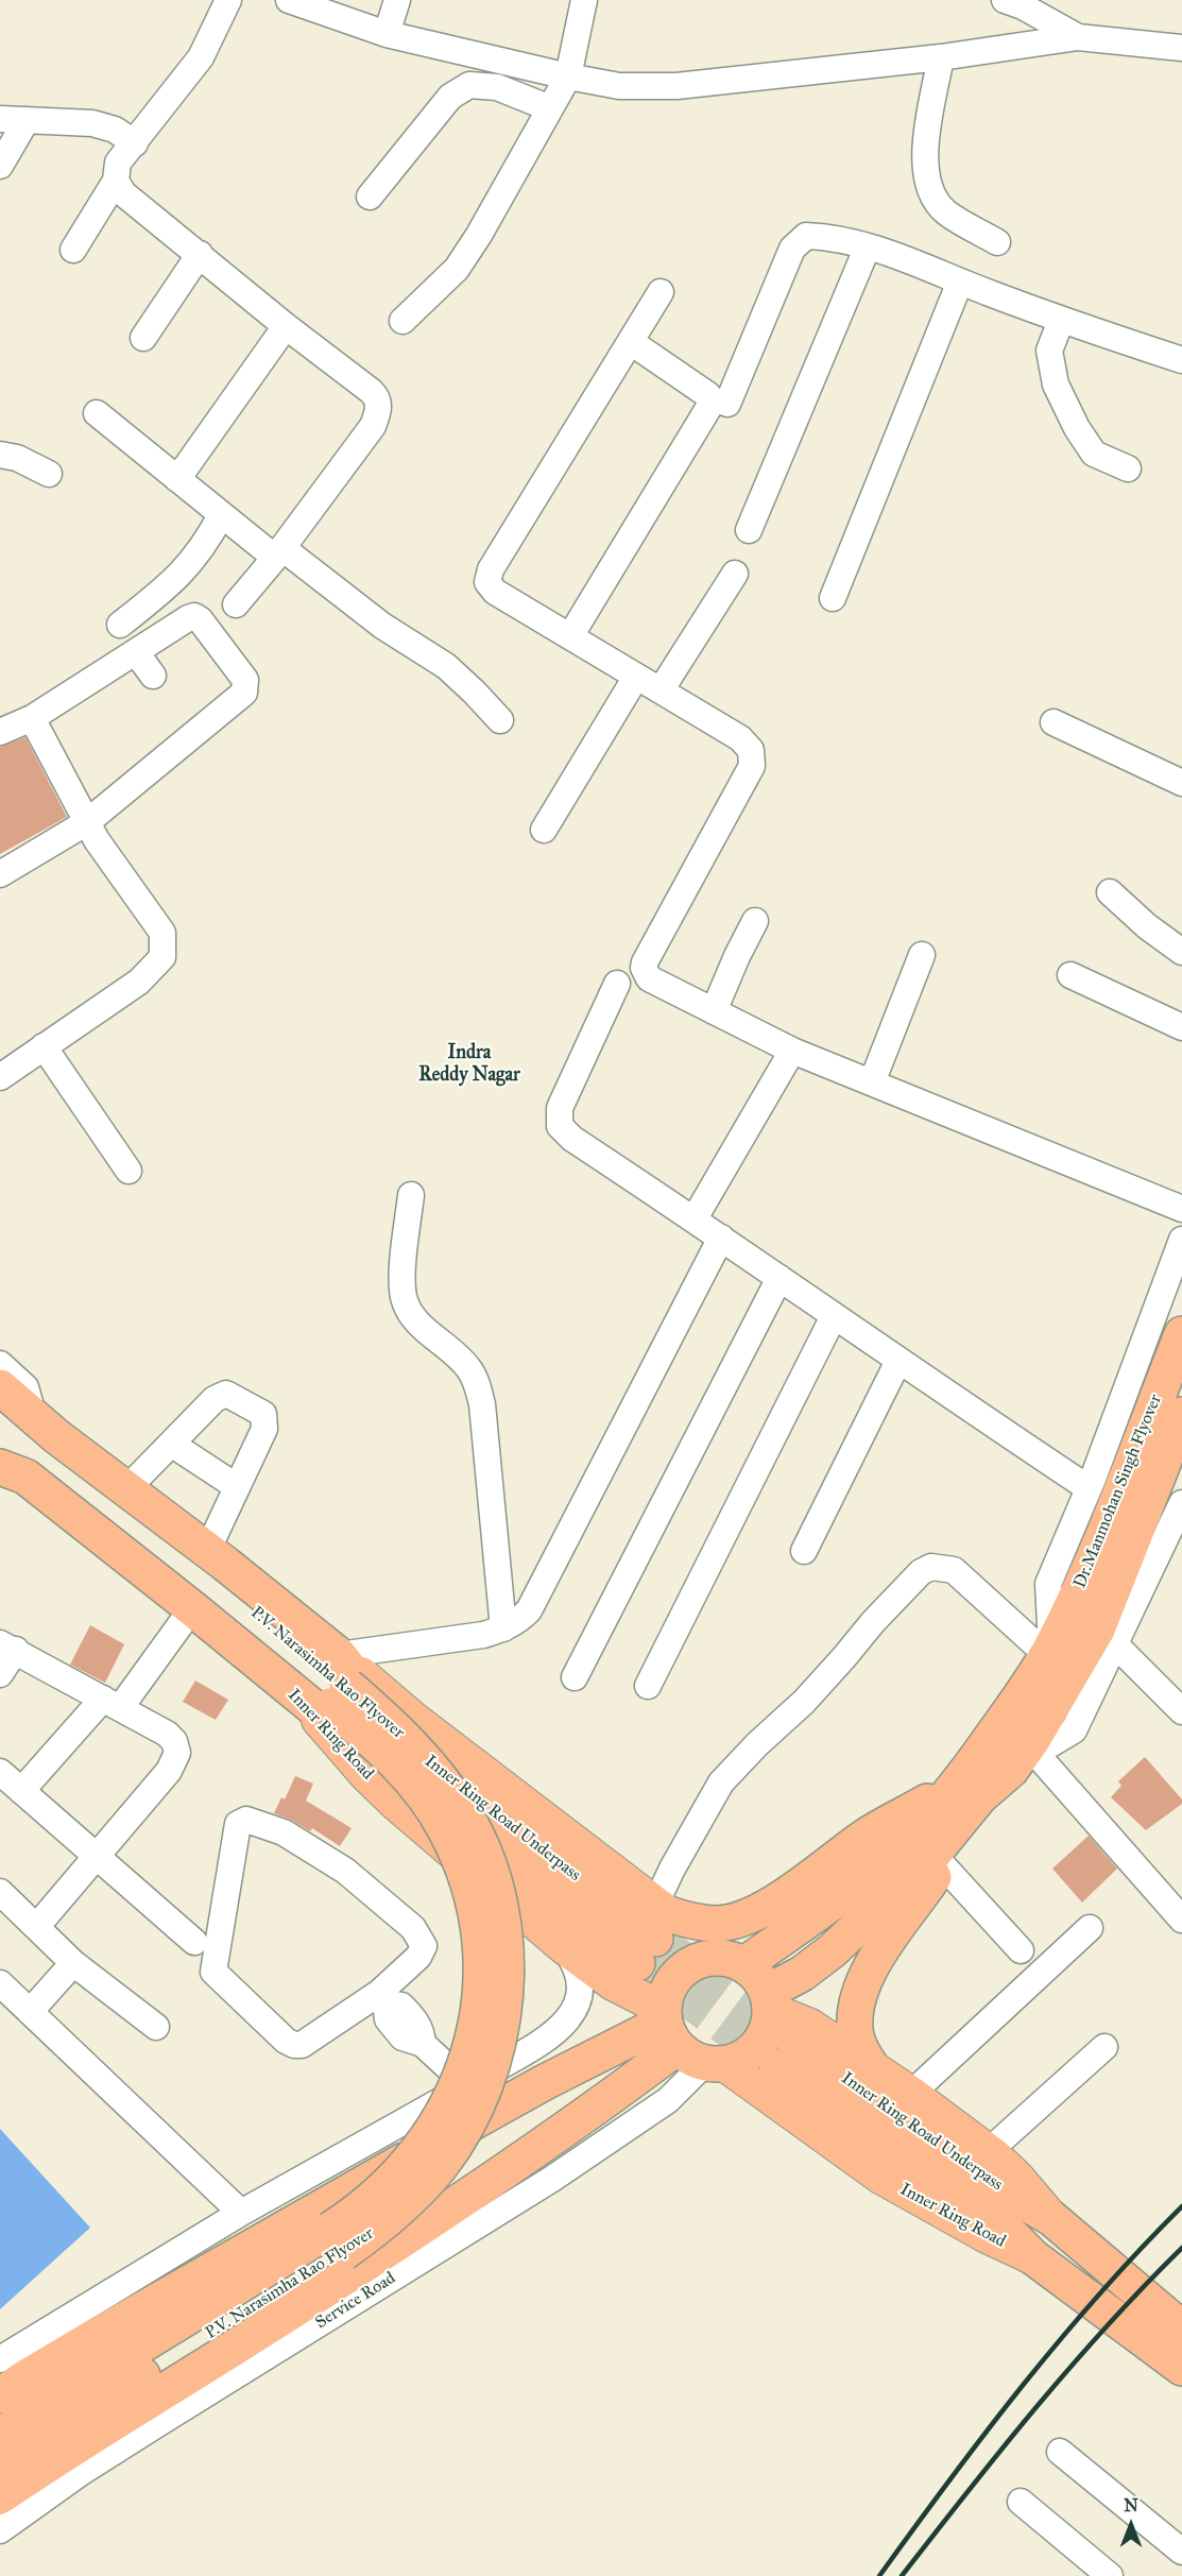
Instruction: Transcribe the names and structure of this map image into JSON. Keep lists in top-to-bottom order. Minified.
{"streets":{"highway":["Dr.Manmohan Singh Flyover","P.V. Narasimha Rao Flyover","Inner Ring Road","Inner Ring Road Underpass"],"street":["Service Road"]},"crossings":[["Inner Ring Road","Inner Ring Road Underpass"],["Inner Ring Road","Service Road"]],"districts":["Indra Reddy Nagar"],"north":"top"}
